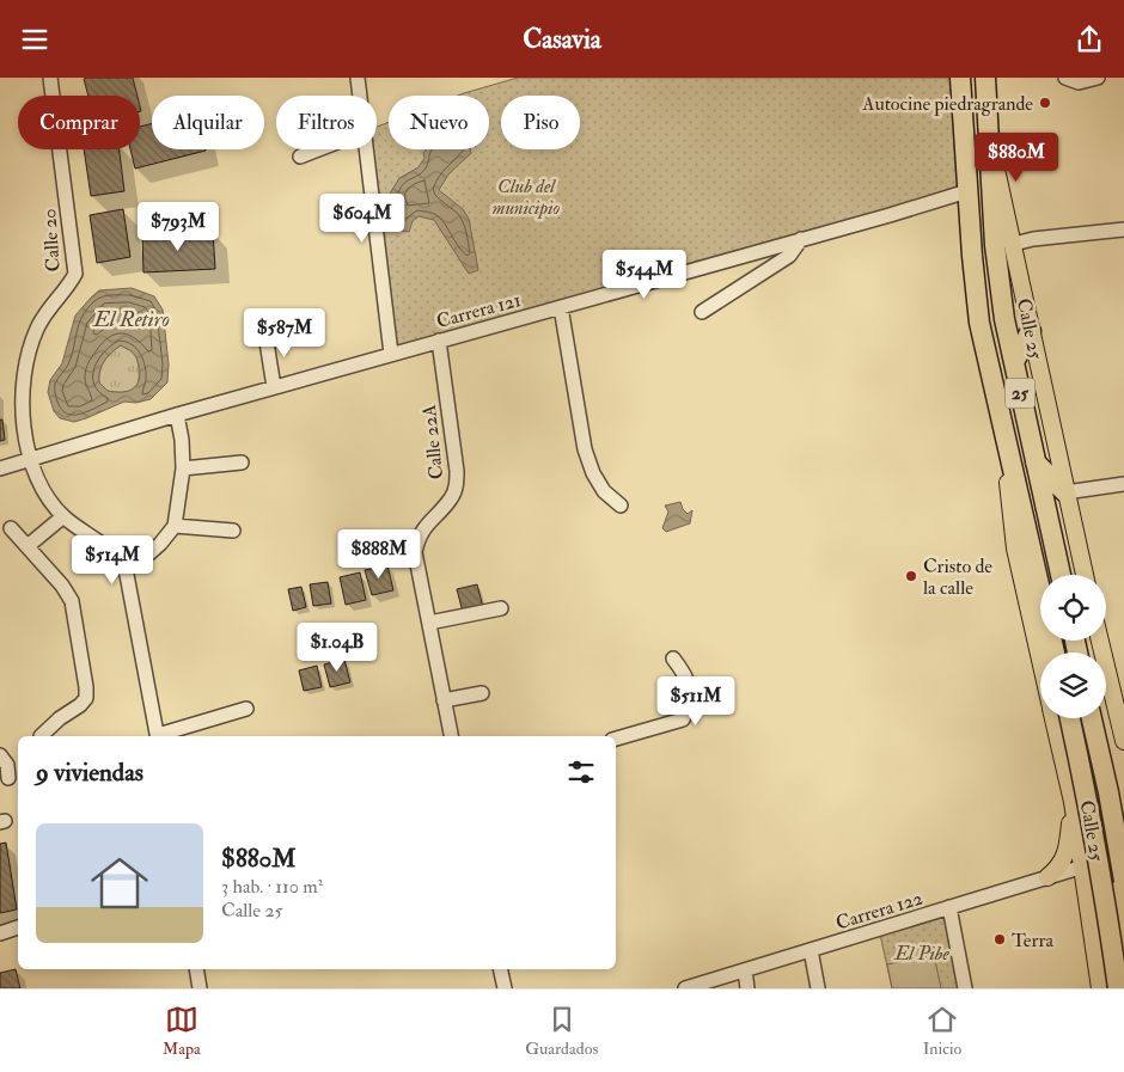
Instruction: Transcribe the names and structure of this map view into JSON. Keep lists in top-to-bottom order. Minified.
{"streets":{"highway":["Calle 25","25"],"street":["Calle 20","Carrera 121","Calle 22A","Carrera 122"]},"crossings":[["Calle 20","Carrera 121"],["Carrera 121","Calle 25"],["Carrera 121","Calle 22A"],["Calle 25","Carrera 122"]],"water":["El Retiro"],"parks":["Club del municipio","El Pibe"],"places":["Autocine piedragrande","Cristo de la calle","Terra"],"page":{"header":"Casavia","chip":["Comprar","Alquilar","Filtros","Nuevo","Piso"],"price":["$880M","$604M","$793M","$544M","$587M","$888M","$514M","$1.04B","$511M"],"heading":"9 viviendas","list":[{"name":"$880M","note":"3 hab. · 110 m² · Calle 25"}],"tabs":["Mapa","Guardados","Inicio"]}}
